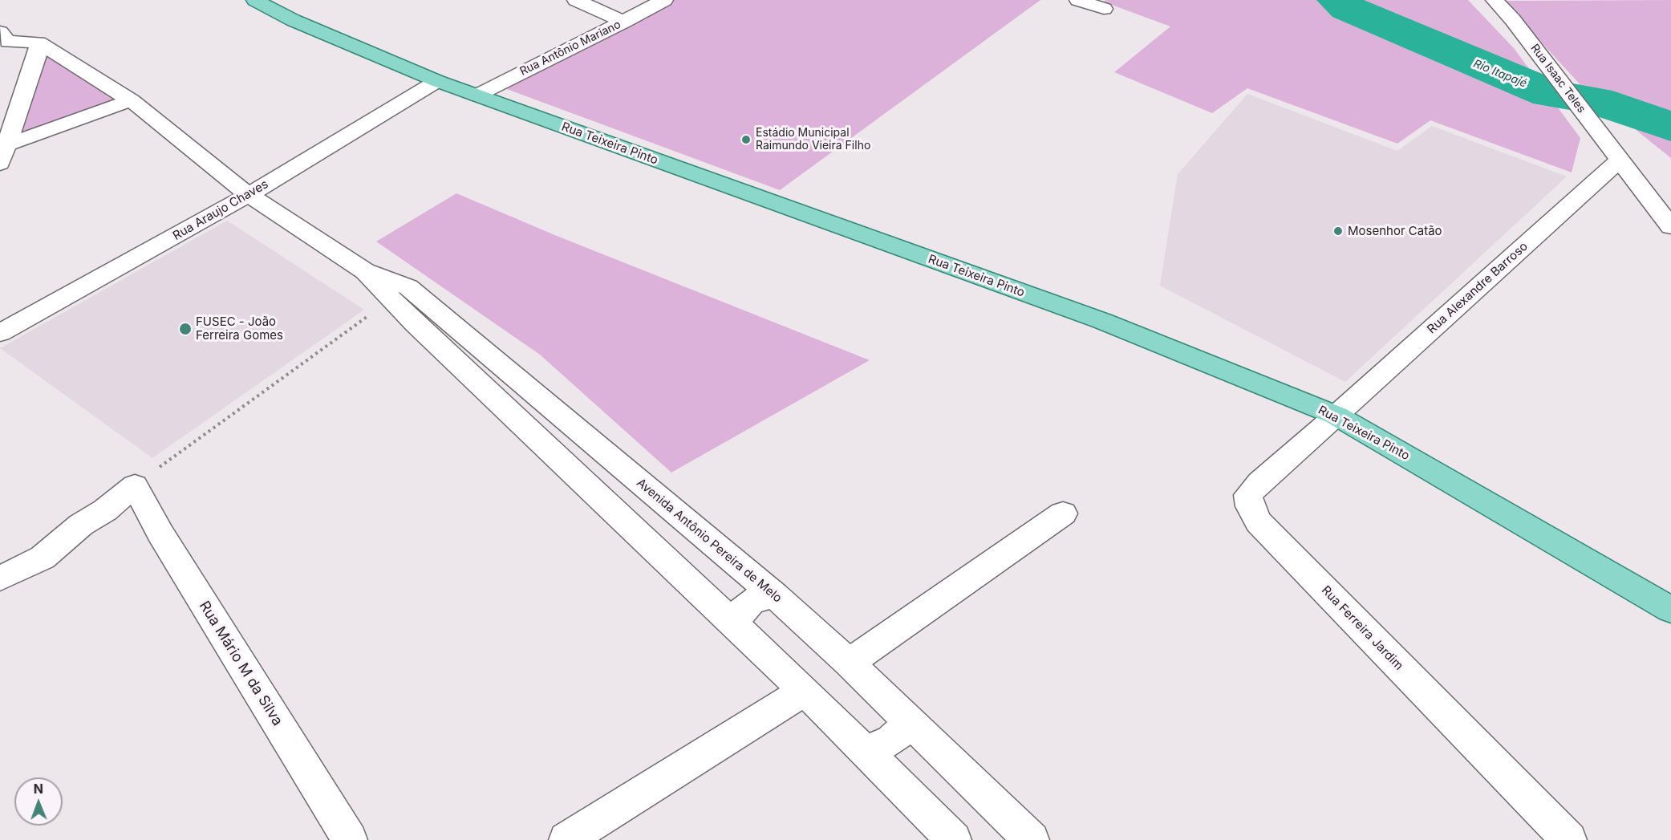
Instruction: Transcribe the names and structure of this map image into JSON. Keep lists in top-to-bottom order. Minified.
{"streets":{"main road":["Rua Teixeira Pinto"],"street":["Rua Antônio Mariano","Rua Isaac Teles","Rua Araujo Chaves","Rua Alexandre Barroso","Avenida Antônio Pereira de Melo","Rua Ferreira Jardim","Rua Mário M da Silva"]},"crossings":[["Rua Antônio Mariano","Rua Teixeira Pinto"],["Rua Isaac Teles","Rua Alexandre Barroso"],["Rua Teixeira Pinto","Rua Araujo Chaves"],["Rua Teixeira Pinto","Rua Alexandre Barroso"],["Rua Teixeira Pinto","Rua Ferreira Jardim"],["Rua Araujo Chaves","Avenida Antônio Pereira de Melo"],["Rua Alexandre Barroso","Rua Ferreira Jardim"]],"water":["Rio Itapajé"],"places":["Estádio Municipal Raimundo Vieira Filho","Mosenhor Catão","FUSEC - João Ferreira Gomes"],"north":"top"}
